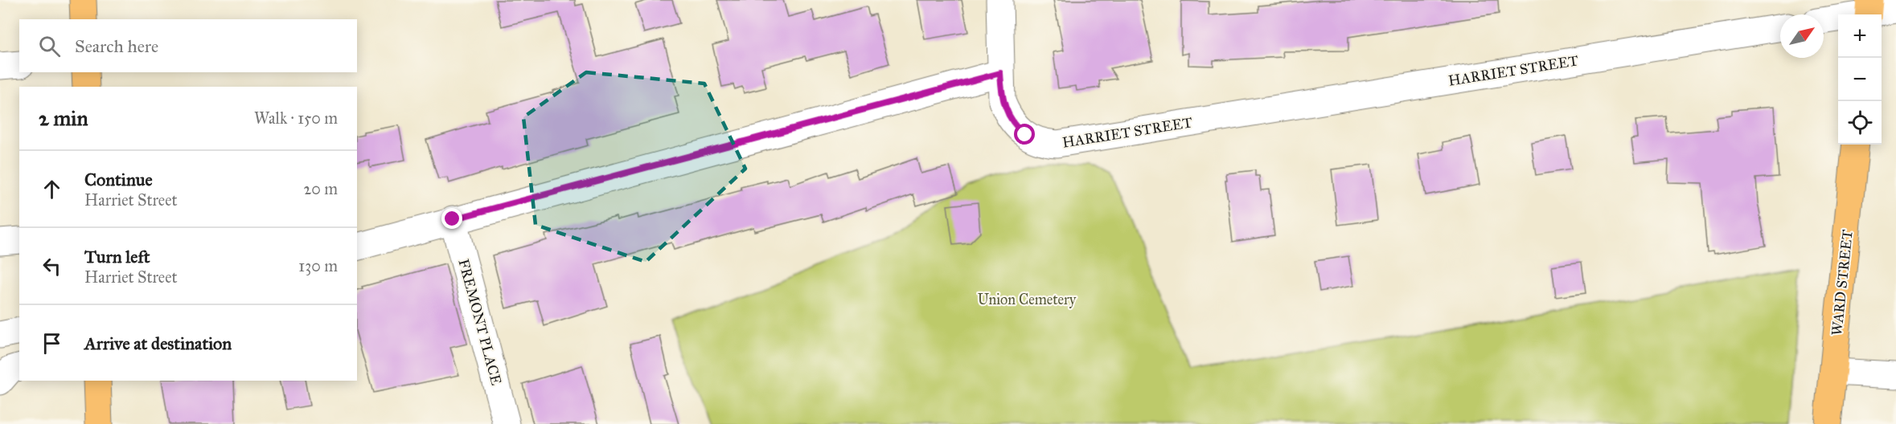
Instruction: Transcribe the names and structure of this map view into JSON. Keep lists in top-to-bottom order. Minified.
{"streets":{"main road":["WARD STREET"],"street":["HARRIET STREET","FREMONT PLACE"]},"parks":["Union Cemetery"],"north":"top right","page":{"map_buttons":["+","−"],"search":"Search here","heading":["2 min","Walk · 150 m"],"list":[["Continue","Harriet Street","20 m"],["Turn left","Harriet Street","130 m"],"Arrive at destination"]}}
